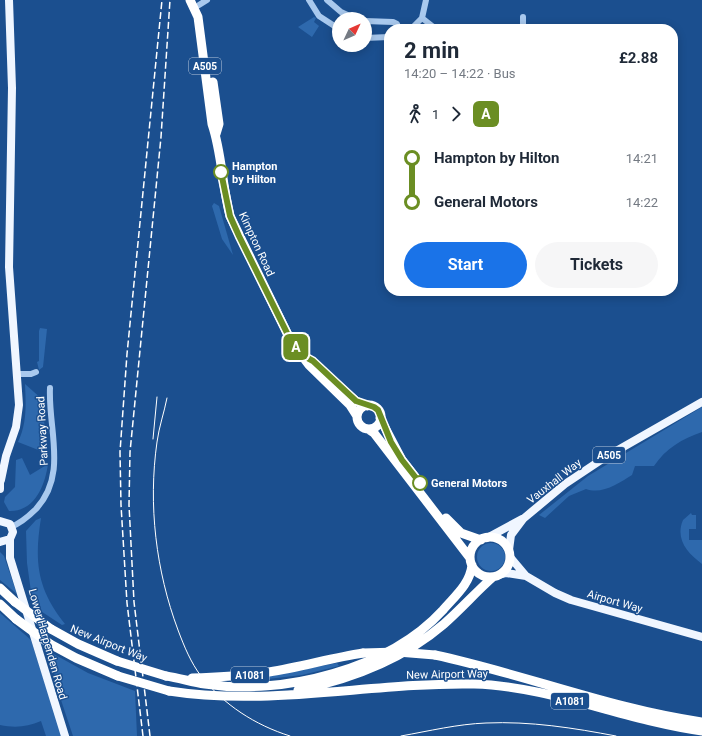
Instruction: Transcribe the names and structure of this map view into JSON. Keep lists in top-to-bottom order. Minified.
{"streets":{"highway":["A505","Kimpton Road","New Airport Way","A1081"],"main road":["Vauxhall Way","Airport Way","Lower Harpenden Road"],"street":["Parkway Road"]},"crossings":[["Parkway Road","Lower Harpenden Road"],["Vauxhall Way","Airport Way"],["Vauxhall Way","New Airport Way"],["Airport Way","New Airport Way"]],"places":["Hampton by Hilton","General Motors"],"lines":["bus line A"],"north":"top right","page":{"on_map":"A","heading":["2 min","14:20 – 14:22 · Bus","£2.88"],"legs":["1","A"],"list":[{"name":"Hampton by Hilton","value":"14:21"},{"name":"General Motors","value":"14:22"}],"buttons":["Start","Tickets"]}}
